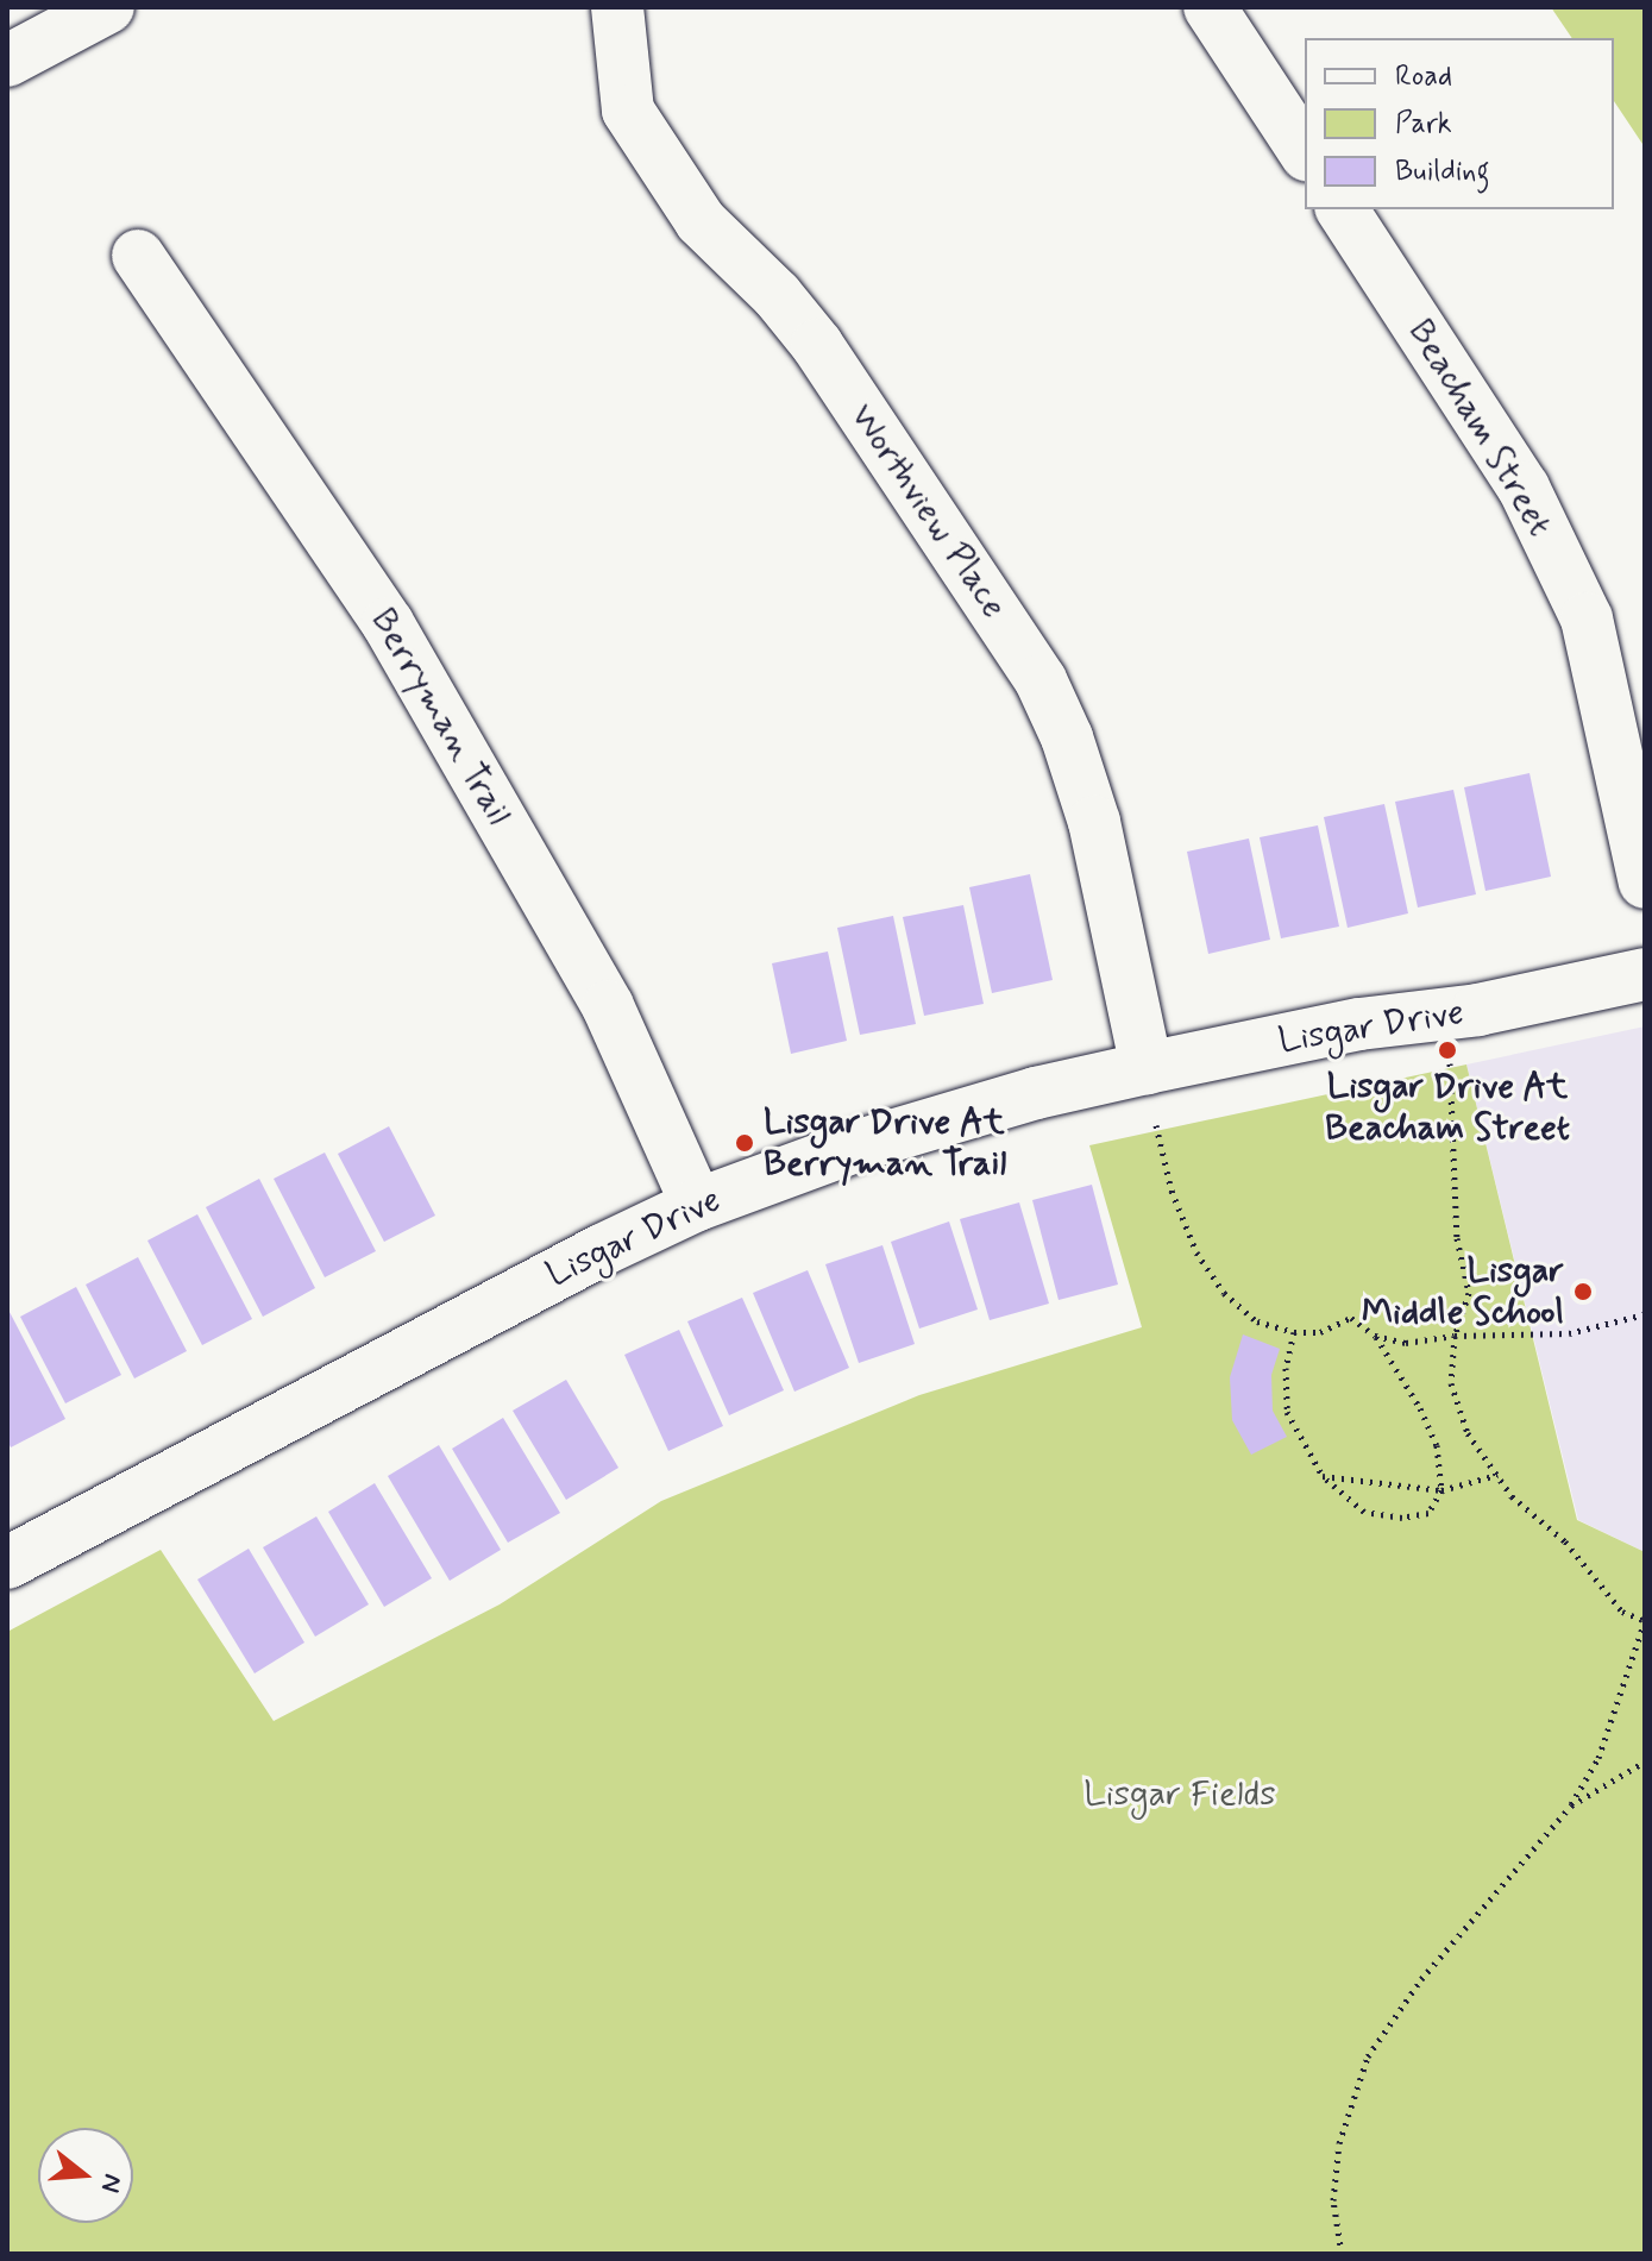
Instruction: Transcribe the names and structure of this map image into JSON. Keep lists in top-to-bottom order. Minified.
{"streets":{"street":["Beacham Street","Worthview Place","Berryman Trail","Lisgar Drive"]},"crossings":[["Worthview Place","Lisgar Drive"],["Berryman Trail","Lisgar Drive"]],"parks":["Lisgar Fields"],"places":["Lisgar Drive At Beacham Street","Lisgar Drive At Berryman Trail","Lisgar Middle School"],"legend":["Road","Park","Building"],"north":"right"}
